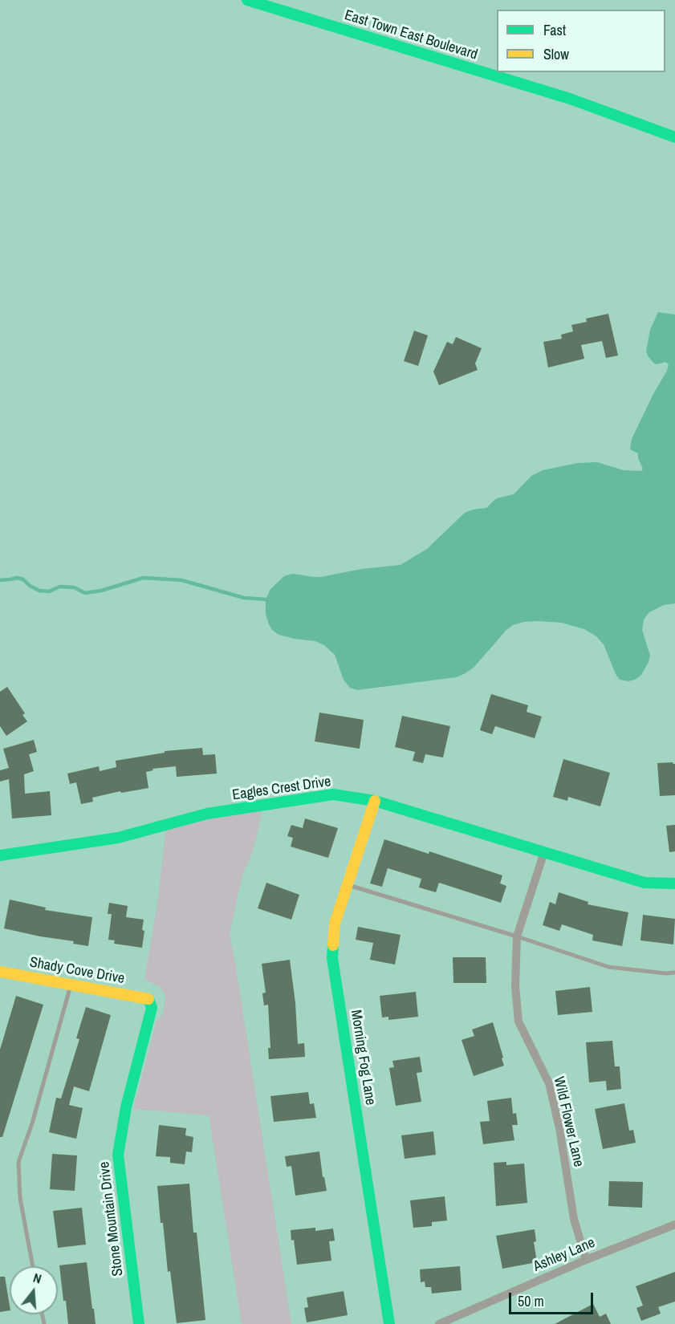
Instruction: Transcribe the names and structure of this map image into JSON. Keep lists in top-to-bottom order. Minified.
{"streets":{"street":["East Town East Boulevard","Eagles Crest Drive","Shady Cove Drive","Morning Fog Lane","Wild Flower Lane","Stone Mountain Drive","Ashley Lane"]},"crossings":[["Eagles Crest Drive","Morning Fog Lane"],["Eagles Crest Drive","Wild Flower Lane"],["Shady Cove Drive","Stone Mountain Drive"],["Wild Flower Lane","Ashley Lane"]],"legend":["Fast","Slow"],"scale_bar":"50 m","north":"top"}
